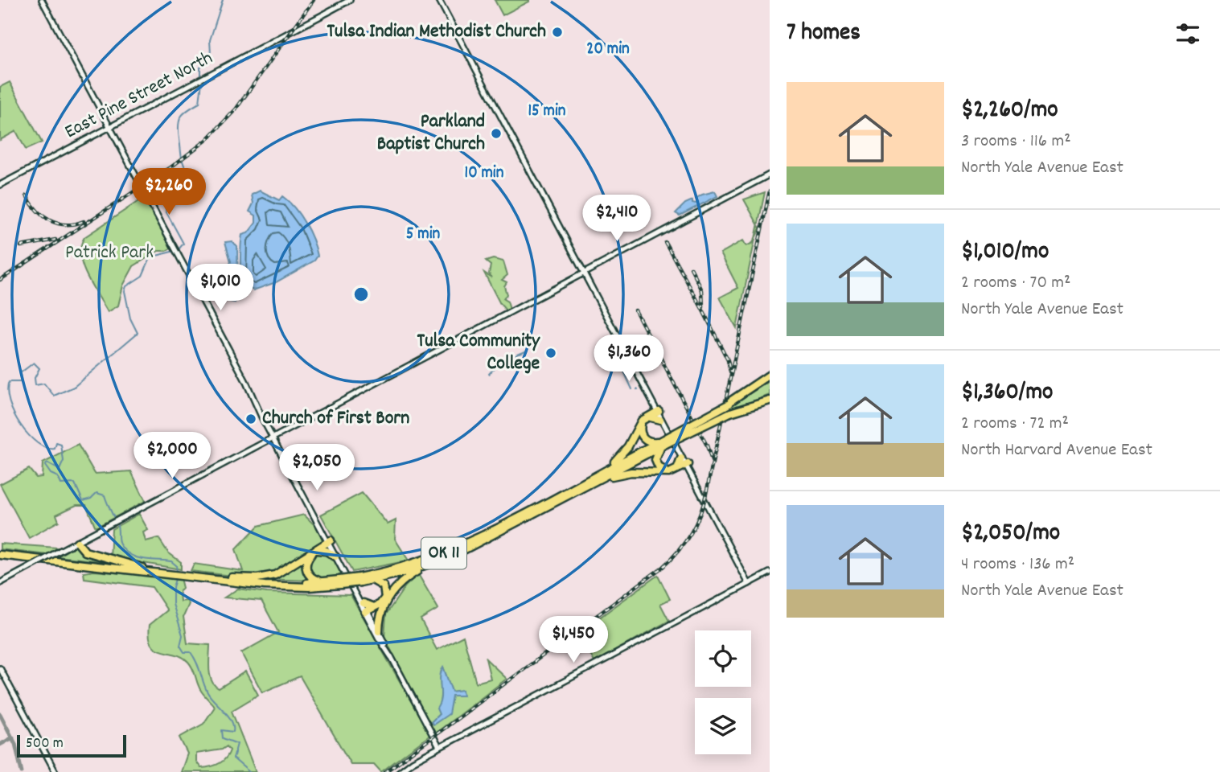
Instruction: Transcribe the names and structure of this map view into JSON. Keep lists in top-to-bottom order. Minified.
{"streets":{"highway":["OK 11"],"main road":["East Pine Street North"]},"parks":["Patrick Park"],"places":["Tulsa Indian Methodist Church","Parkland Baptist Church","Tulsa Community College","Church of First Born"],"scale_bar":"500 m","page":{"heading":"7 homes","list":[{"name":"$2,260/mo","note":"3 rooms · 116 m² · North Yale Avenue East"},{"name":"$1,010/mo","note":"2 rooms · 70 m² · North Yale Avenue East"},{"name":"$1,360/mo","note":"2 rooms · 72 m² · North Harvard Avenue East"},{"name":"$2,050/mo","note":"4 rooms · 136 m² · North Yale Avenue East"}],"price":["$2,260","$2,410","$1,010","$1,360","$2,000","$2,050","$1,450"],"scale":"500 m"},"rings":["20 min","15 min","10 min","5 min"]}
